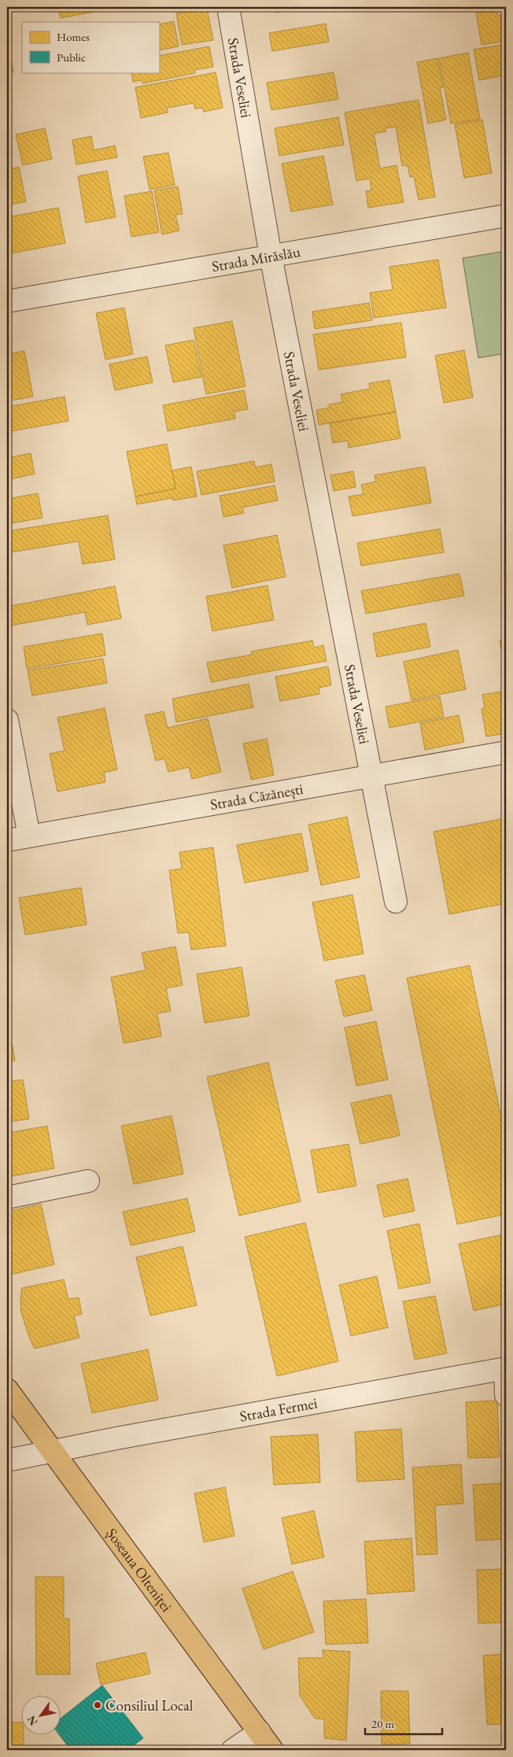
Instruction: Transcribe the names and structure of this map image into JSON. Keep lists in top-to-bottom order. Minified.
{"streets":{"main road":["Șoseaua Olteniței"],"street":["Strada Veseliei","Strada Mirăslău","Strada Căzănești","Strada Fermei"]},"crossings":[["Strada Veseliei","Strada Mirăslău"],["Strada Veseliei","Strada Căzănești"],["Strada Fermei","Șoseaua Olteniței"]],"places":["Consiliul Local"],"legend":["Homes","Public"],"scale_bar":"20 m","north":"bottom left"}
